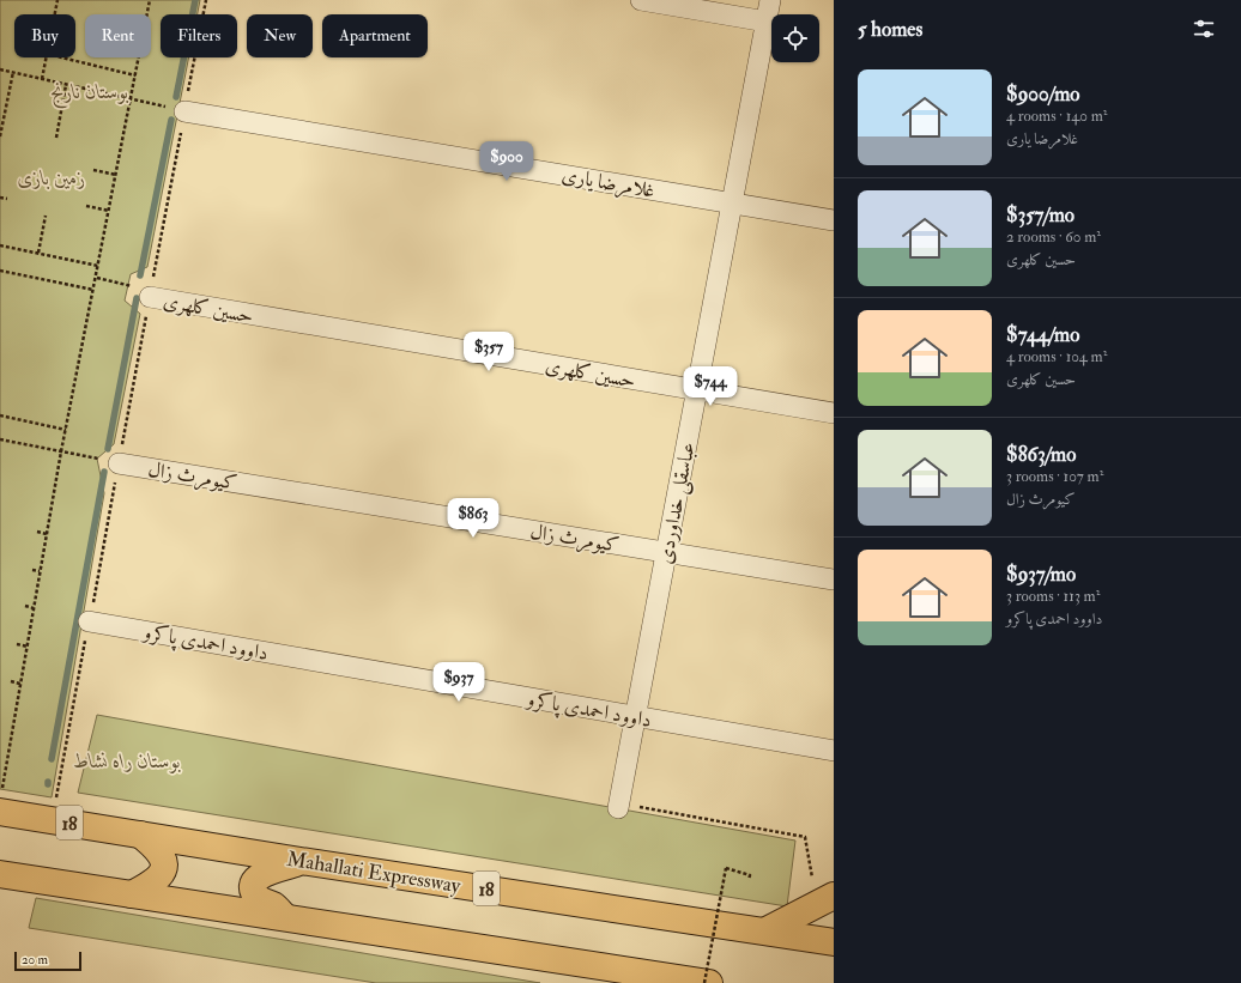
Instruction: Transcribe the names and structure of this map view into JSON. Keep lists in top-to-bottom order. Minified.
{"streets":{"highway":["18","Mahallati Expressway"],"street":["غلامرضا یاری","حسین کلهری","کیومرث زال","عباسقلی خداوردی","داوود احمدی پاکرو"]},"crossings":[["غلامرضا یاری","عباسقلی خداوردی"],["حسین کلهری","عباسقلی خداوردی"],["کیومرث زال","عباسقلی خداوردی"],["عباسقلی خداوردی","داوود احمدی پاکرو"]],"parks":["بوستان نارنج","زمین بازی","بوستان راه نشاط"],"scale_bar":"20 m","page":{"heading":"5 homes","chip":["Buy","Rent","Filters","New","Apartment"],"list":[{"name":"$900/mo","note":"4 rooms · 140 m² · غلامرضا یاری"},{"name":"$357/mo","note":"2 rooms · 60 m² · حسین کلهری"},{"name":"$744/mo","note":"4 rooms · 104 m² · حسین کلهری"},{"name":"$863/mo","note":"3 rooms · 107 m² · کیومرث زال"},{"name":"$937/mo","note":"3 rooms · 113 m² · داوود احمدی پاکرو"}],"price":["$900","$357","$744","$863","$937"],"scale":"20 m"}}
